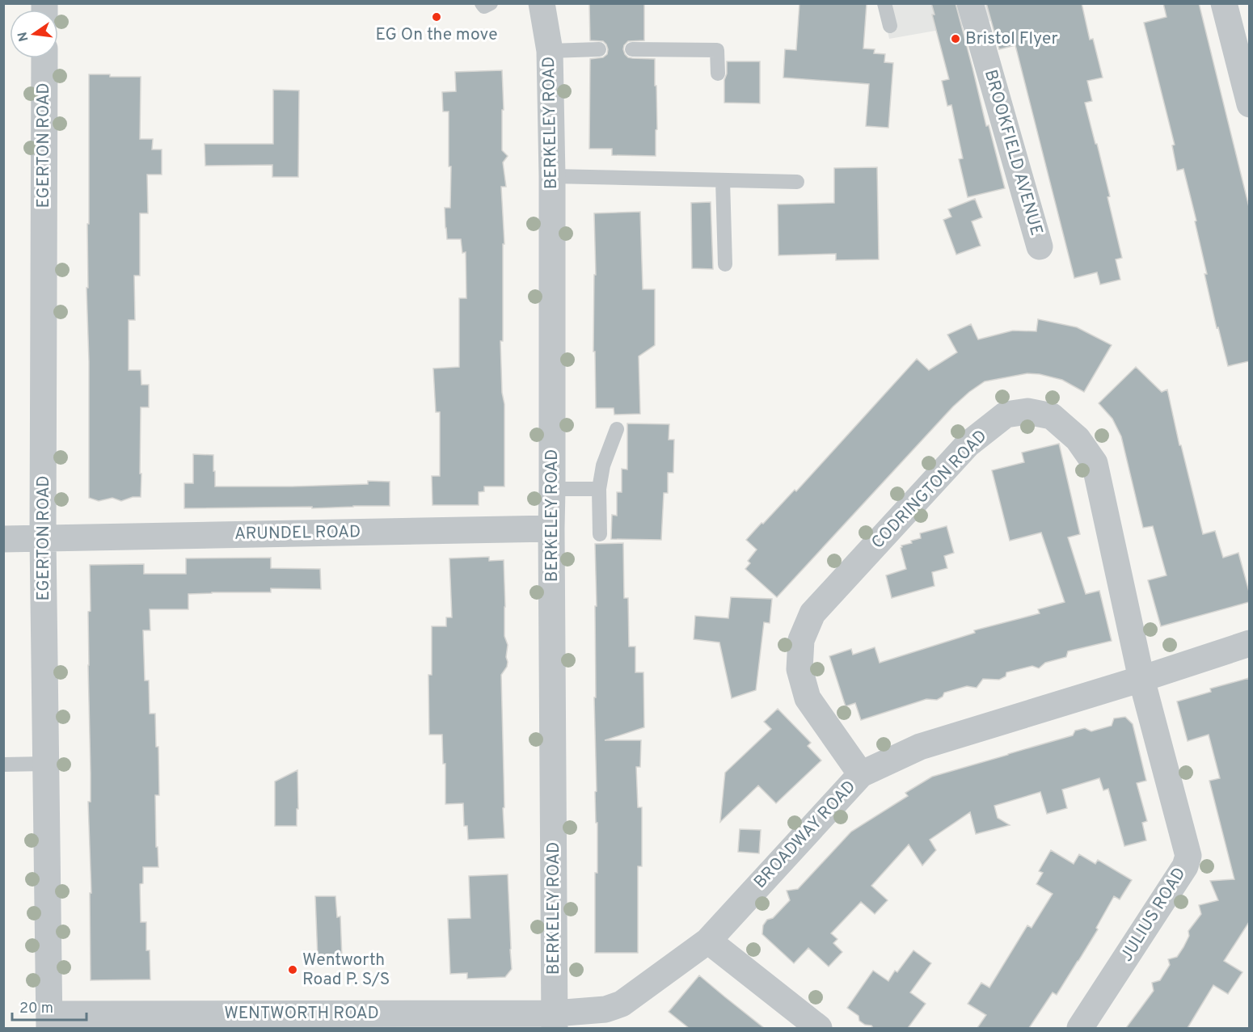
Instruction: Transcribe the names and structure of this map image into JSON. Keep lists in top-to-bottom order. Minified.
{"streets":{"street":["BERKELEY ROAD","EGERTON ROAD","BROOKFIELD AVENUE","CODRINGTON ROAD","ARUNDEL ROAD","BROADWAY ROAD","JULIUS ROAD","WENTWORTH ROAD"]},"crossings":[["BERKELEY ROAD","ARUNDEL ROAD"],["BERKELEY ROAD","BROADWAY ROAD"],["BERKELEY ROAD","WENTWORTH ROAD"],["EGERTON ROAD","ARUNDEL ROAD"],["EGERTON ROAD","WENTWORTH ROAD"],["CODRINGTON ROAD","BROADWAY ROAD"],["CODRINGTON ROAD","JULIUS ROAD"],["BROADWAY ROAD","JULIUS ROAD"],["BROADWAY ROAD","WENTWORTH ROAD"]],"places":["EG On the move","Bristol Flyer","Wentworth Road P. S/S"],"scale_bar":"20 m","north":"left"}
